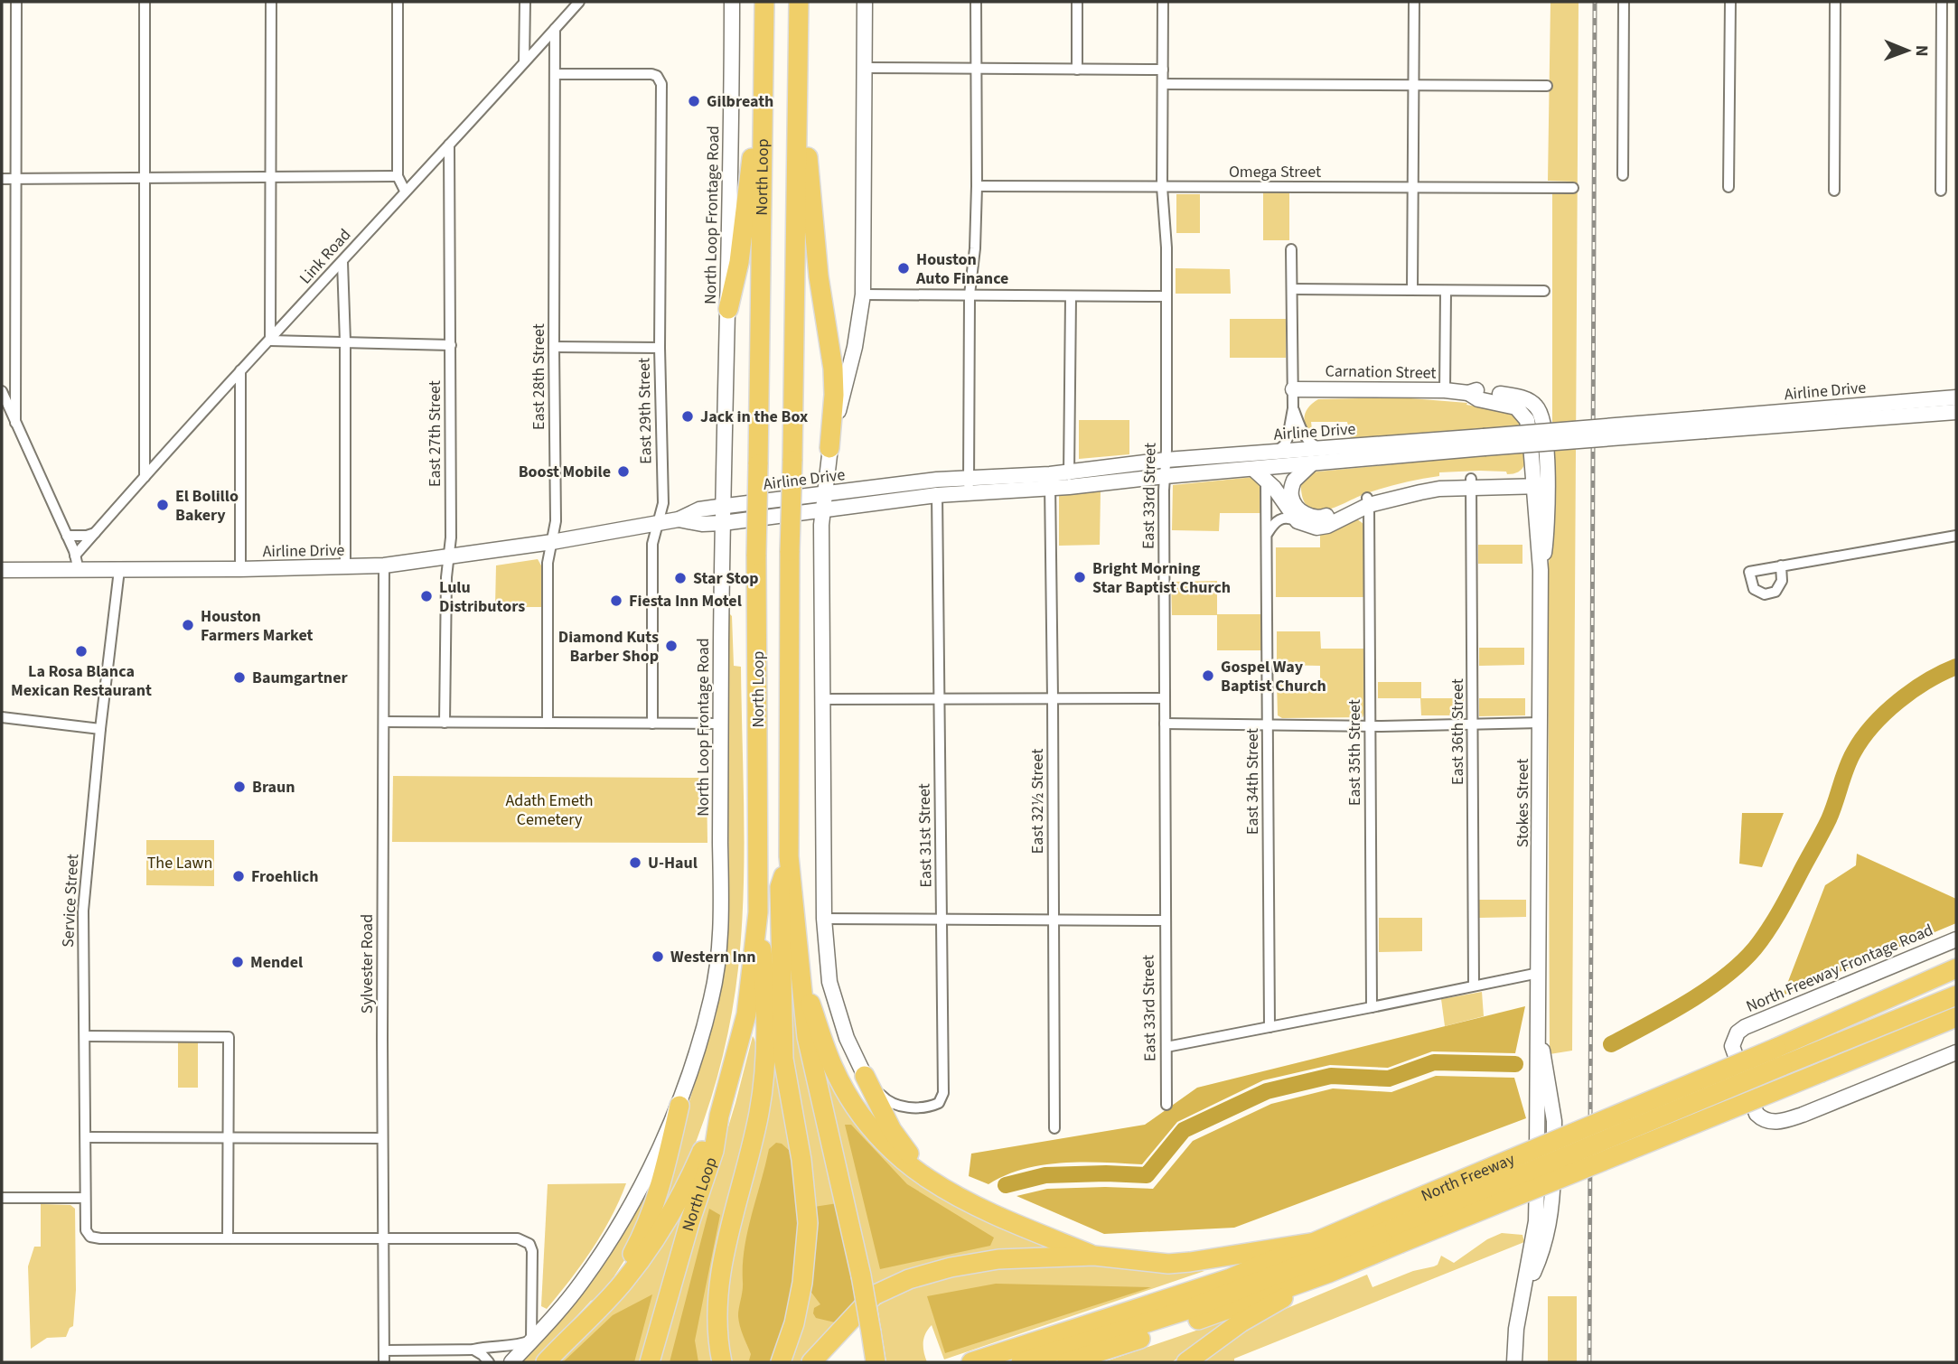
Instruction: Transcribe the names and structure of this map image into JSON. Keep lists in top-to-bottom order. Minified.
{"streets":{"highway":["North Loop","North Freeway"],"main road":["North Loop Frontage Road","Carnation Street","Airline Drive","Stokes Street","North Freeway Frontage Road"],"street":["Omega Street","Link Road","East 28th Street","East 29th Street","East 27th Street","East 33rd Street","East 36th Street","East 35th Street","East 34th Street","East 32½ Street","East 31st Street","Service Street","Sylvester Road"]},"crossings":[["Omega Street","East 33rd Street"],["North Loop Frontage Road","Airline Drive"],["Link Road","East 28th Street"],["Link Road","Airline Drive"],["Link Road","East 27th Street"],["Carnation Street","Stokes Street"],["East 28th Street","Airline Drive"],["East 28th Street","East 29th Street"],["Airline Drive","East 29th Street"],["Airline Drive","East 27th Street"],["Airline Drive","East 33rd Street"],["Airline Drive","East 36th Street"],["Airline Drive","East 35th Street"],["Airline Drive","East 32½ Street"],["Airline Drive","Stokes Street"],["Airline Drive","East 31st Street"],["Airline Drive","Service Street"],["Airline Drive","Sylvester Road"]],"parks":["Adath Emeth Cemetery","The Lawn"],"places":["Gilbreath","Houston Auto Finance","Jack in the Box","Boost Mobile","El Bolillo Bakery","Bright Morning Star Baptist Church","Star Stop","Lulu Distributors","Fiesta Inn Motel","Houston Farmers Market","Diamond Kuts Barber Shop","La Rosa Blanca Mexican Restaurant","Gospel Way Baptist Church","Baumgartner","Braun","U-Haul","Froehlich","Western Inn","Mendel"],"north":"right"}
